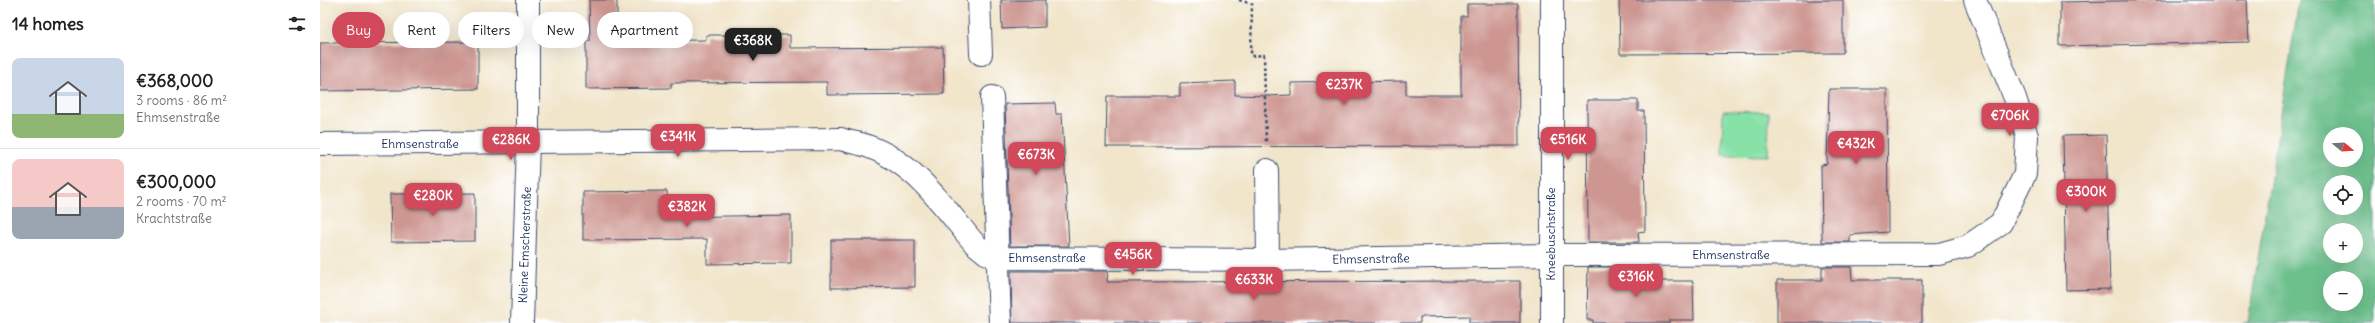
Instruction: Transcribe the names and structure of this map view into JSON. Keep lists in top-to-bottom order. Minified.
{"streets":{"street":["Ehmsenstraße","Kneebuschstraße","Kleine Emscherstraße"]},"crossings":[["Ehmsenstraße","Kneebuschstraße"],["Ehmsenstraße","Kleine Emscherstraße"]],"north":"right","page":{"heading":"14 homes","chip":["Buy","Rent","Filters","New","Apartment"],"price":["€368K","€237K","€706K","€341K","€286K","€516K","€432K","€673K","€300K","€280K","€382K","€456K","€316K","€633K"],"list":[{"name":"€368,000","note":"3 rooms · 86 m² · Ehmsenstraße"},{"name":"€300,000","note":"2 rooms · 70 m² · Krachtstraße"}],"map_buttons":["+","−"]}}
